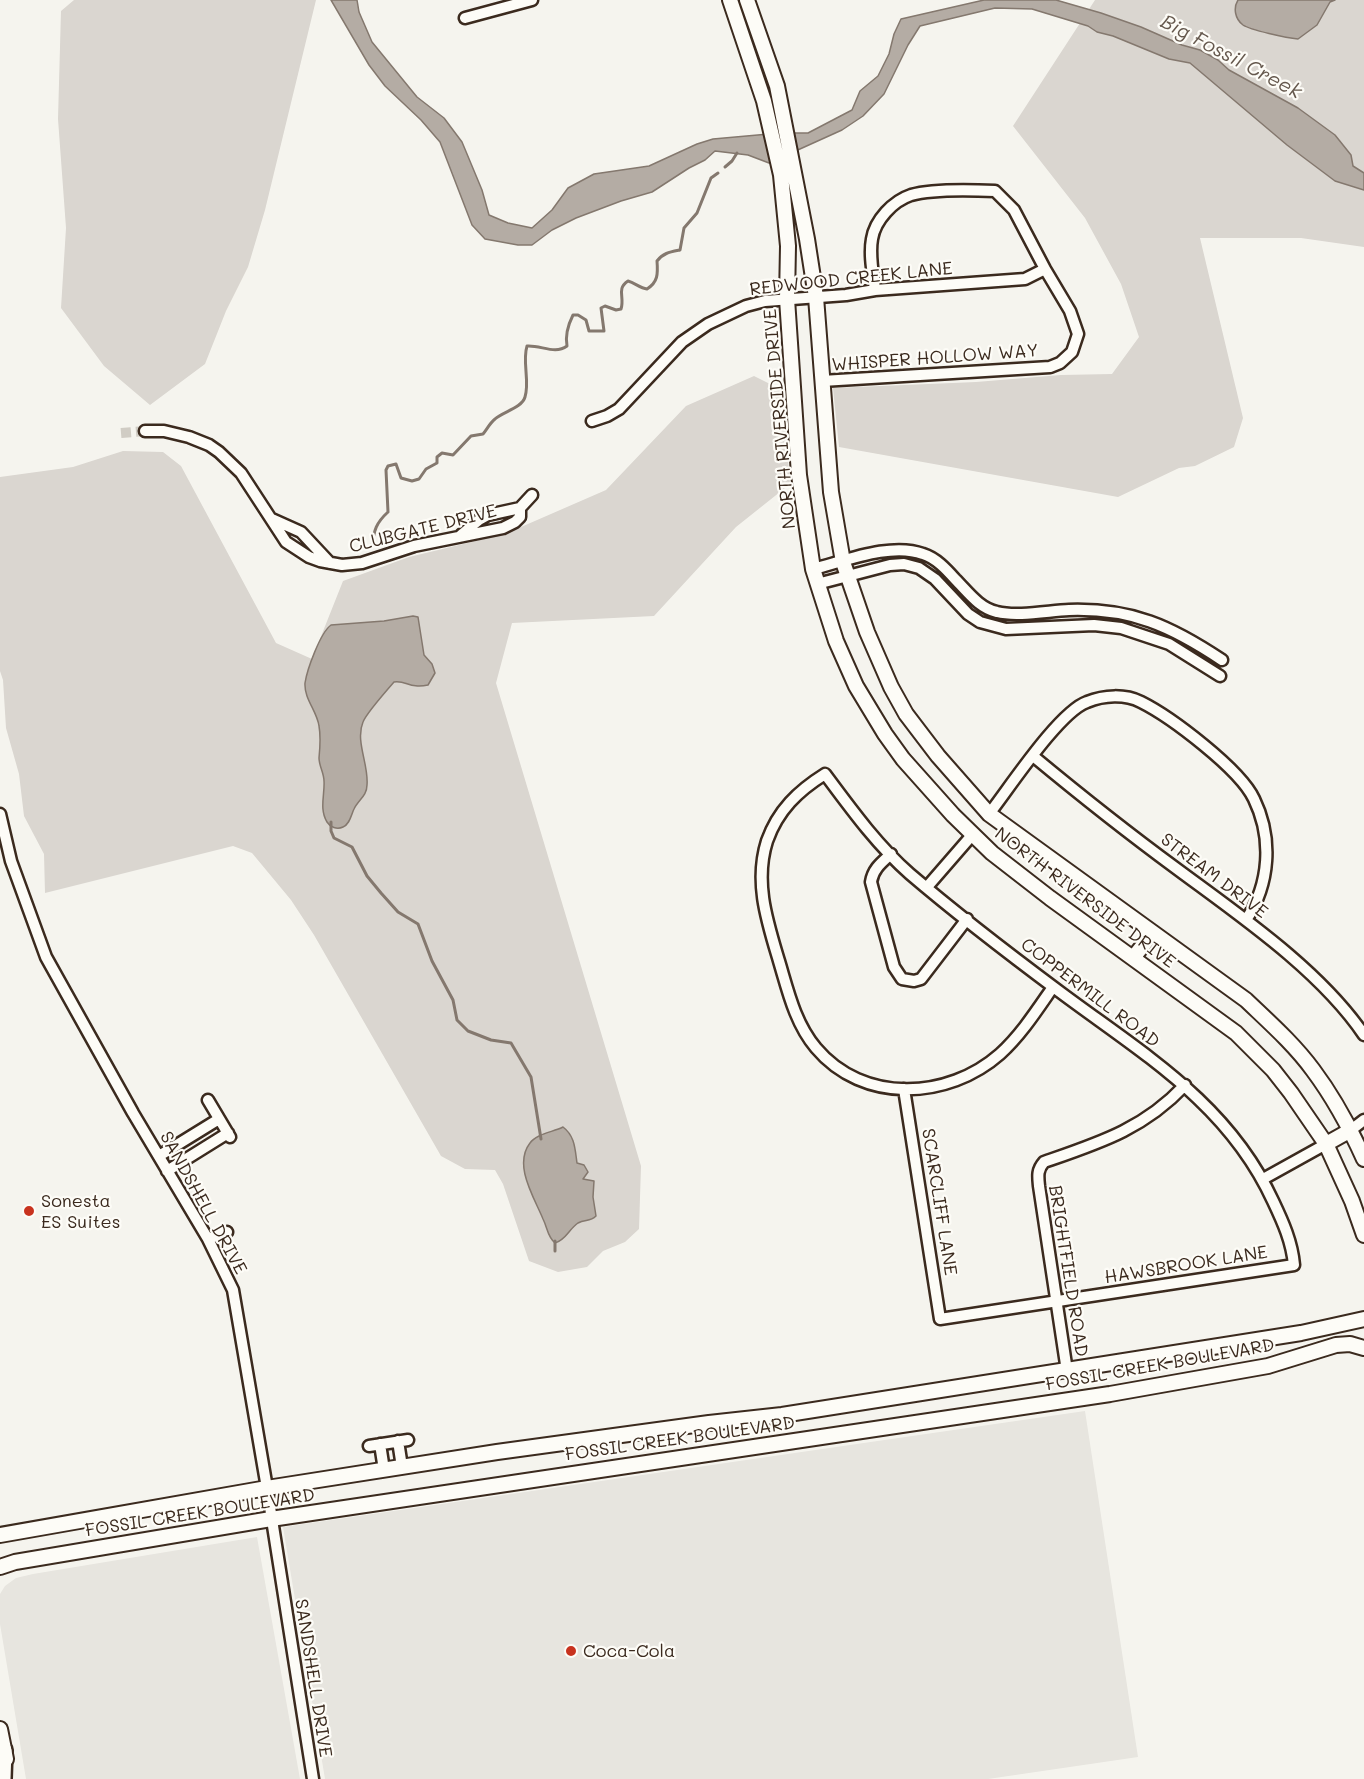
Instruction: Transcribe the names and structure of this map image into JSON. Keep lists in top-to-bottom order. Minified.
{"streets":{"main road":["NORTH RIVERSIDE DRIVE","FOSSIL CREEK BOULEVARD"],"street":["REDWOOD CREEK LANE","WHISPER HOLLOW WAY","CLUBGATE DRIVE","STREAM DRIVE","COPPERMILL ROAD","SCARCLIFF LANE","SANDSHELL DRIVE","HAWSBROOK LANE","BRIGHTFIELD ROAD"]},"crossings":[["REDWOOD CREEK LANE","WHISPER HOLLOW WAY"],["REDWOOD CREEK LANE","NORTH RIVERSIDE DRIVE"],["WHISPER HOLLOW WAY","NORTH RIVERSIDE DRIVE"],["COPPERMILL ROAD","SCARCLIFF LANE"],["COPPERMILL ROAD","HAWSBROOK LANE"],["COPPERMILL ROAD","BRIGHTFIELD ROAD"],["SCARCLIFF LANE","HAWSBROOK LANE"],["SANDSHELL DRIVE","FOSSIL CREEK BOULEVARD"],["HAWSBROOK LANE","BRIGHTFIELD ROAD"],["BRIGHTFIELD ROAD","FOSSIL CREEK BOULEVARD"]],"water":["Big Fossil Creek"],"places":["Sonesta ES Suites","Coca-Cola"]}
